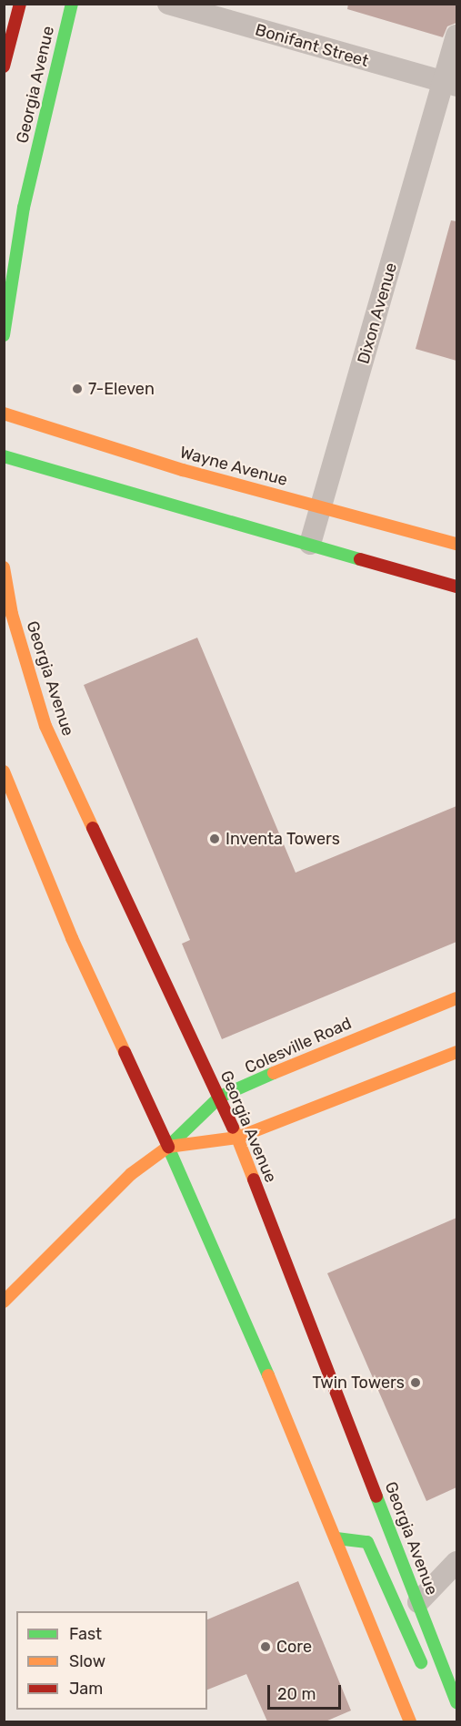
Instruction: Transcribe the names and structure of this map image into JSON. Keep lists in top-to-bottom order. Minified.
{"streets":{"main road":["Georgia Avenue","Wayne Avenue","Colesville Road"],"street":["Bonifant Street","Dixon Avenue"]},"crossings":[["Bonifant Street","Dixon Avenue"],["Georgia Avenue","Colesville Road"],["Dixon Avenue","Wayne Avenue"]],"places":["7-Eleven","Inventa Towers","Twin Towers","Core"],"legend":["Fast","Slow","Jam"],"scale_bar":"20 m"}
